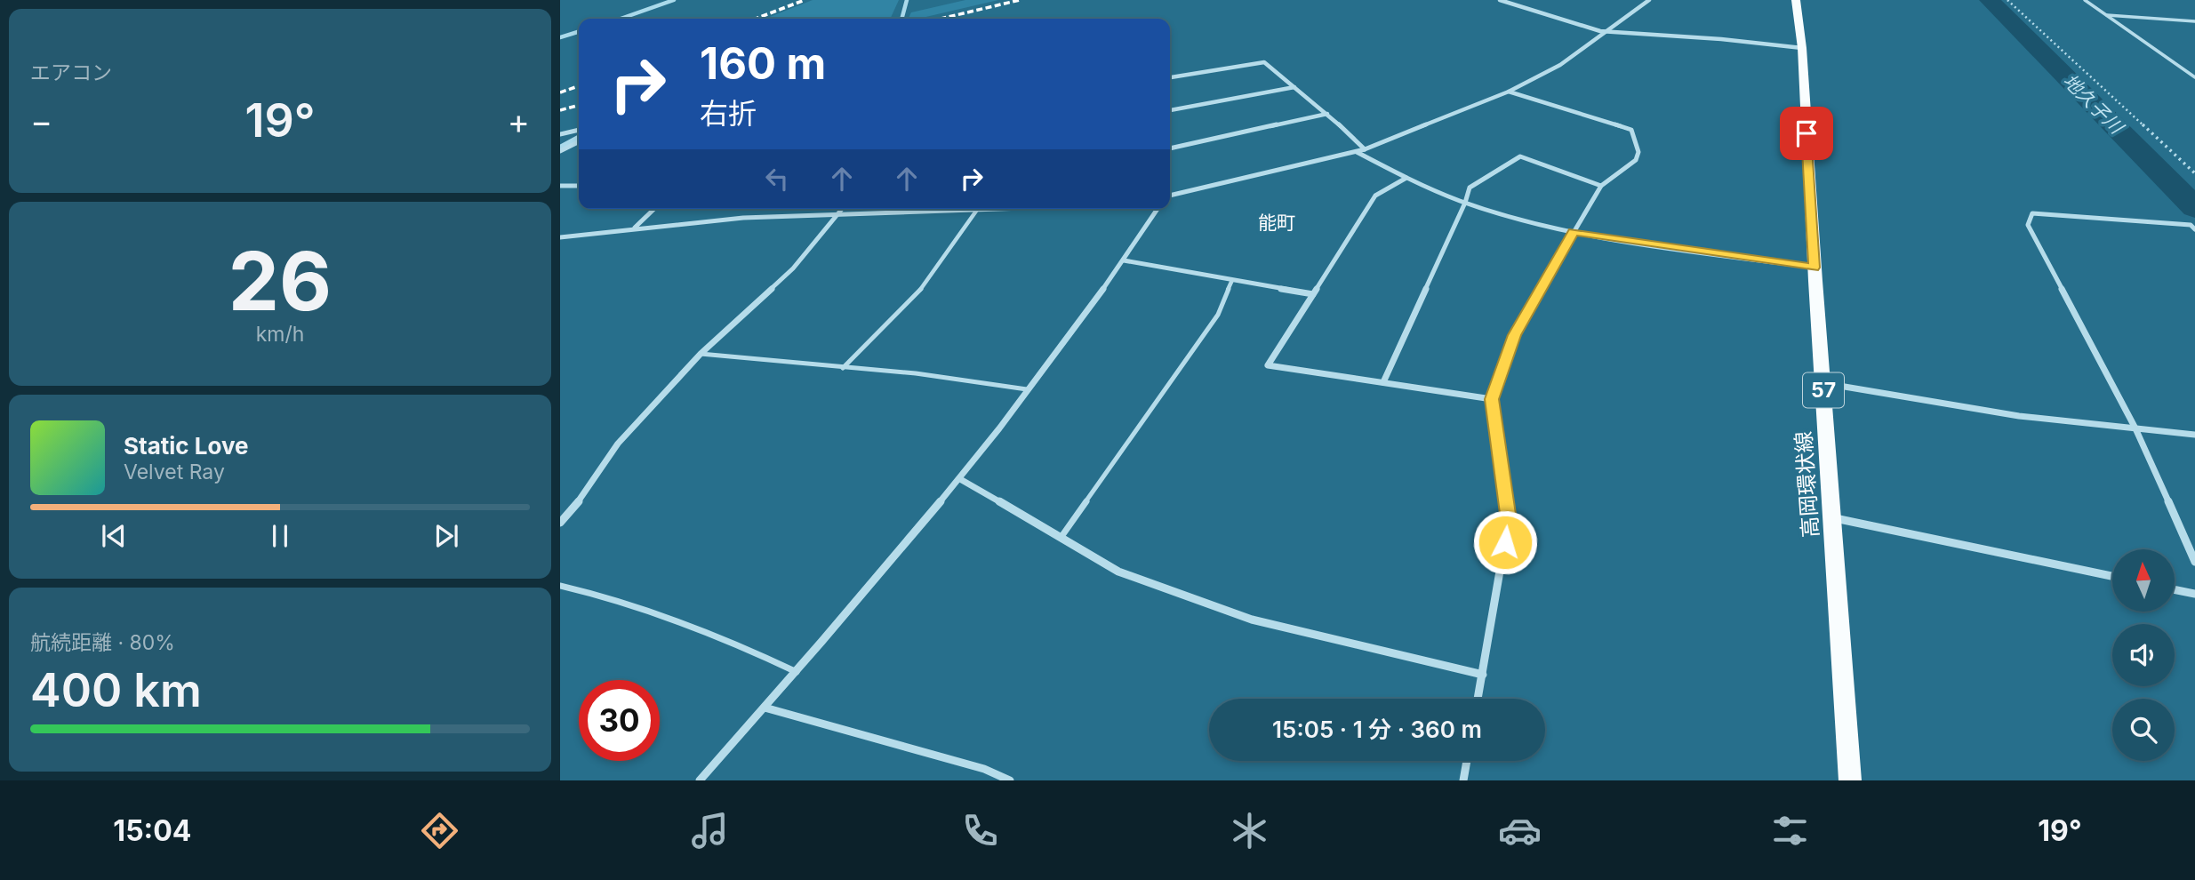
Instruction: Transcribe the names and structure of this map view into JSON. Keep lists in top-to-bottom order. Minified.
{"streets":{"main road":["57","高岡環状線"]},"districts":["能町"],"water":["地久子川"],"north":"top","page":{"tile":["エアコン",["26","km/h"],["航続距離 · 80%","400 km"]],"turn":["160 m","右折"],"heat":["−","19°","+"],"song":["Static Love","Velvet Ray"],"limit":"30","trip":"15:05 · 1 分 · 360 m","tabs":["15:04","19°"]}}
